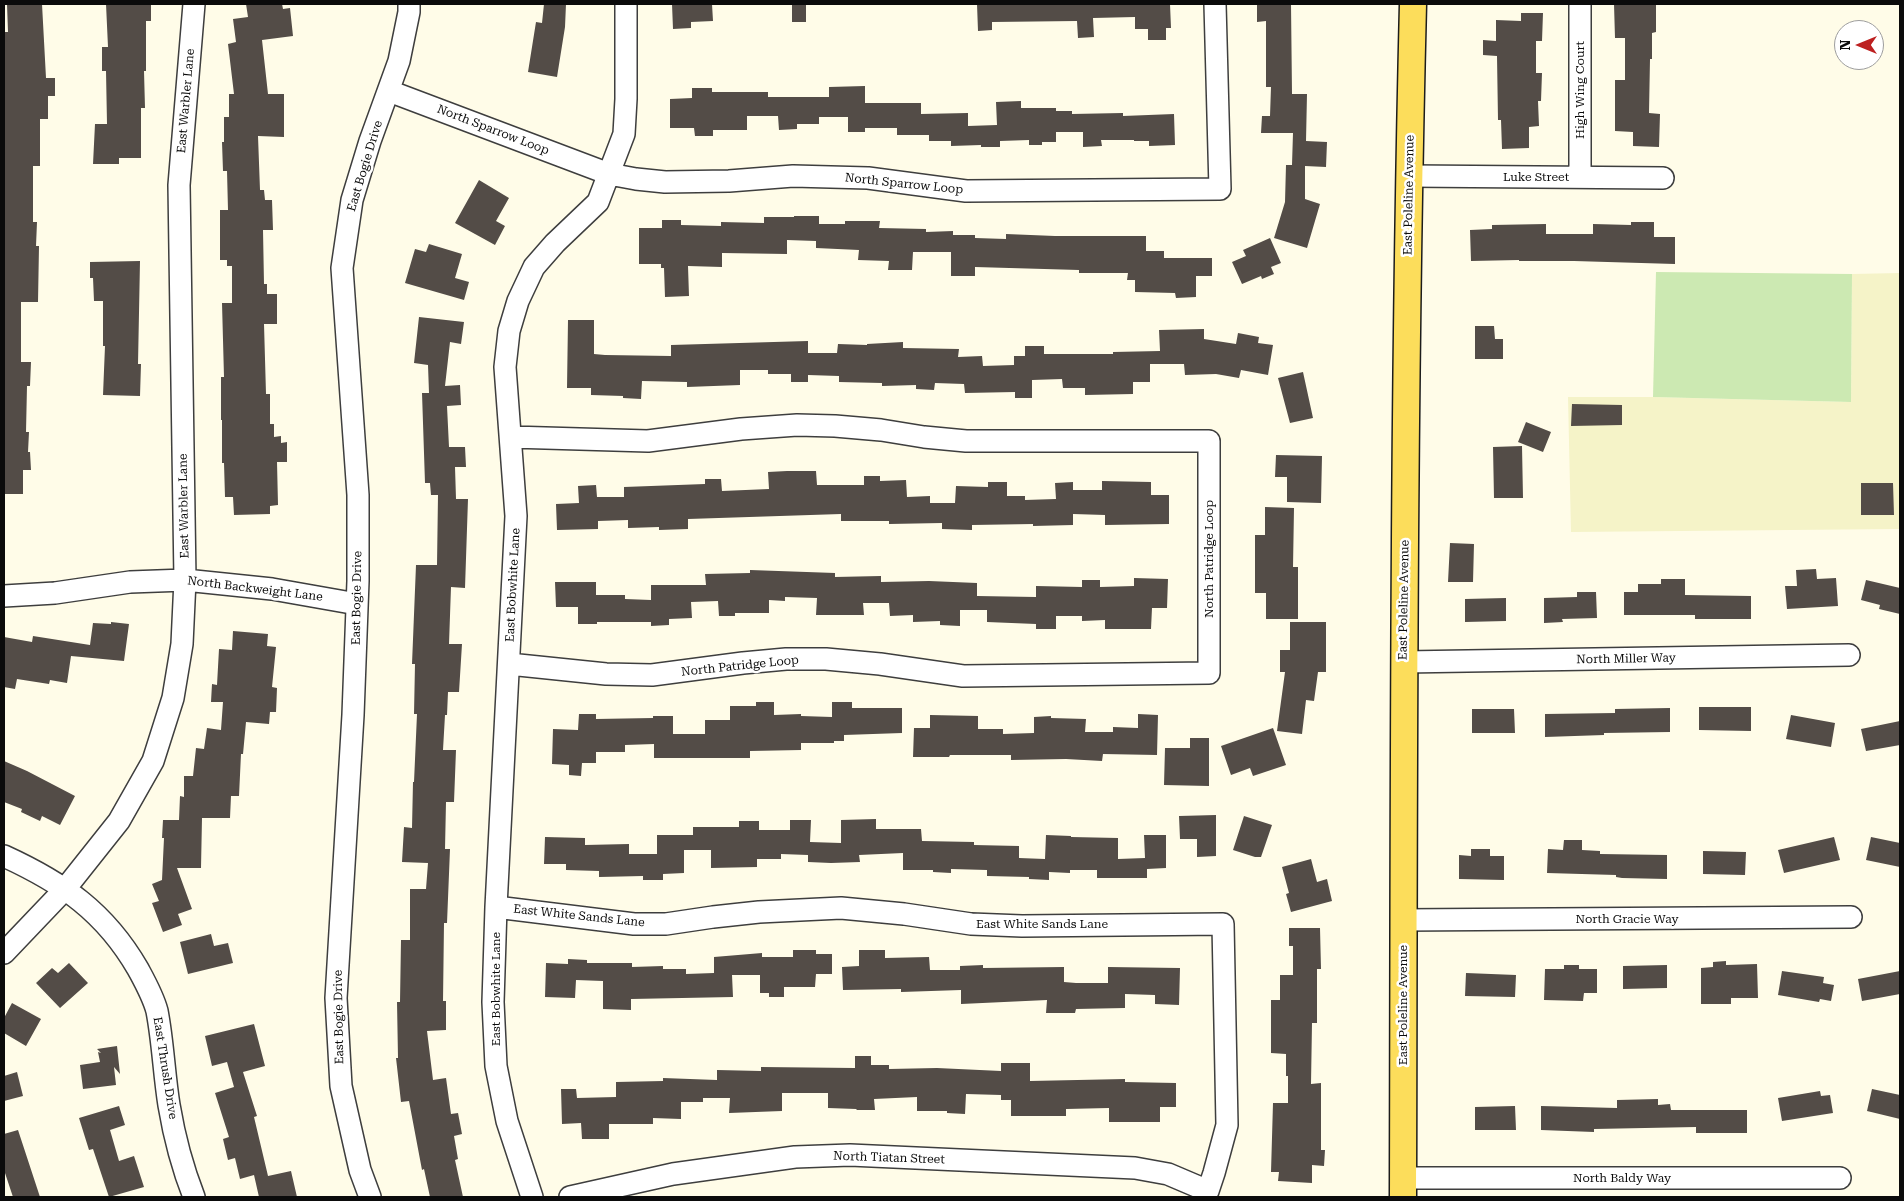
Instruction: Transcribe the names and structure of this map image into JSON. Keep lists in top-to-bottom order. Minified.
{"streets":{"main road":["East Poleline Avenue"],"street":["High Wing Court","East Warbler Lane","North Sparrow Loop","East Bogie Drive","Luke Street","North Patridge Loop","East Bobwhite Lane","North Backweight Lane","North Miller Way","East White Sands Lane","North Gracie Way","East Thrush Drive","North Tiatan Street","North Baldy Way"]},"crossings":[["High Wing Court","Luke Street"],["East Warbler Lane","North Backweight Lane"],["East Warbler Lane","East Thrush Drive"],["North Sparrow Loop","East Bogie Drive"],["North Sparrow Loop","East Bobwhite Lane"],["East Bogie Drive","North Backweight Lane"],["Luke Street","East Poleline Avenue"],["East Poleline Avenue","North Miller Way"],["East Poleline Avenue","North Gracie Way"],["East Poleline Avenue","North Baldy Way"],["North Patridge Loop","East Bobwhite Lane"],["East Bobwhite Lane","East White Sands Lane"],["East White Sands Lane","North Tiatan Street"]],"north":"left"}
